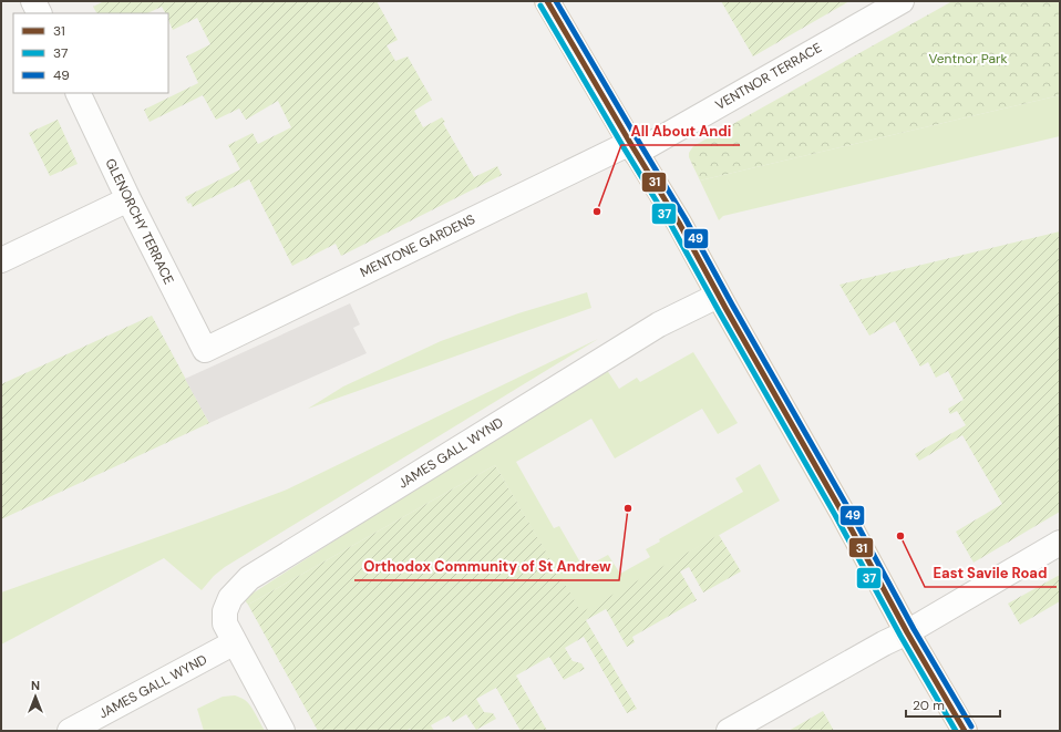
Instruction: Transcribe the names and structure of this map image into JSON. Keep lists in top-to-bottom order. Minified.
{"streets":{"street":["VENTNOR TERRACE","GLENORCHY TERRACE","MENTONE GARDENS","JAMES GALL WYND"]},"crossings":[["VENTNOR TERRACE","MENTONE GARDENS"],["GLENORCHY TERRACE","MENTONE GARDENS"]],"parks":["Ventnor Park"],"places":["All About Andi","Orthodox Community of St Andrew","East Savile Road"],"lines":["transit line 31","transit line 49","transit line 37"],"legend":["31","37","49"],"scale_bar":"20 m","north":"top"}
